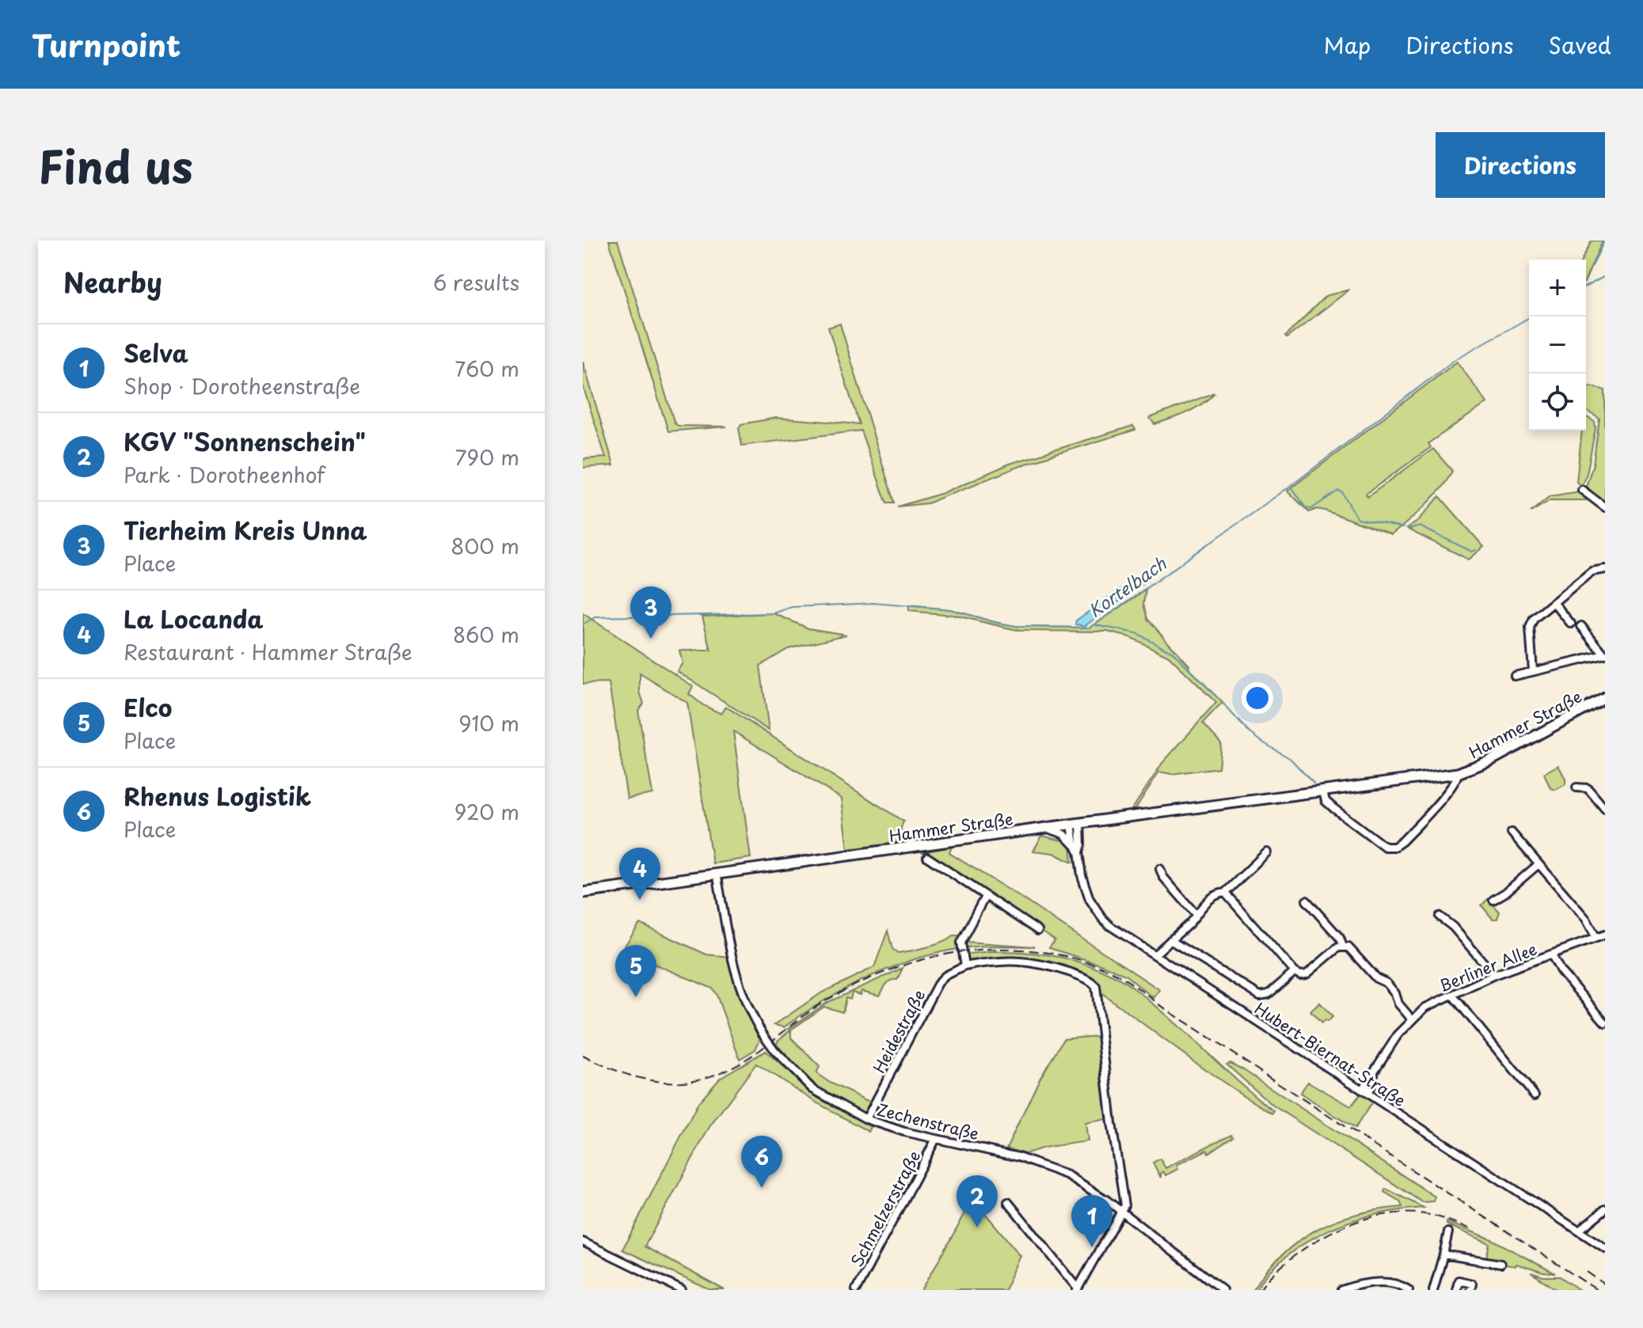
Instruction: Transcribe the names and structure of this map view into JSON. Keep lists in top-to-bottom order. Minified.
{"streets":{"main road":["Hammer Straße"],"street":["Berliner Allee","Heidestraße","Hubert-Biernat-Straße","Zechenstraße","Schmelzerstraße"]},"crossings":[["Hammer Straße","Hubert-Biernat-Straße"],["Hammer Straße","Zechenstraße"],["Berliner Allee","Hubert-Biernat-Straße"],["Heidestraße","Zechenstraße"],["Zechenstraße","Schmelzerstraße"]],"water":["Kortelbach"],"page":{"header":"Turnpoint","nav":["Map","Directions","Saved"],"title":"Find us","buttons":"Directions","heading":["Nearby","6 results"],"map_buttons":["+","−"],"list":[{"mark":"1","name":"Selva","note":"Shop · Dorotheenstraße","value":"760 m"},{"mark":"2","name":"KGV \"Sonnenschein\"","note":"Park · Dorotheenhof","value":"790 m"},{"mark":"3","name":"Tierheim Kreis Unna","note":"Place","value":"800 m"},{"mark":"4","name":"La Locanda","note":"Restaurant · Hammer Straße","value":"860 m"},{"mark":"5","name":"Elco","note":"Place","value":"910 m"},{"mark":"6","name":"Rhenus Logistik","note":"Place","value":"920 m"}],"pins":["3","4","5","6","2","1"]}}
